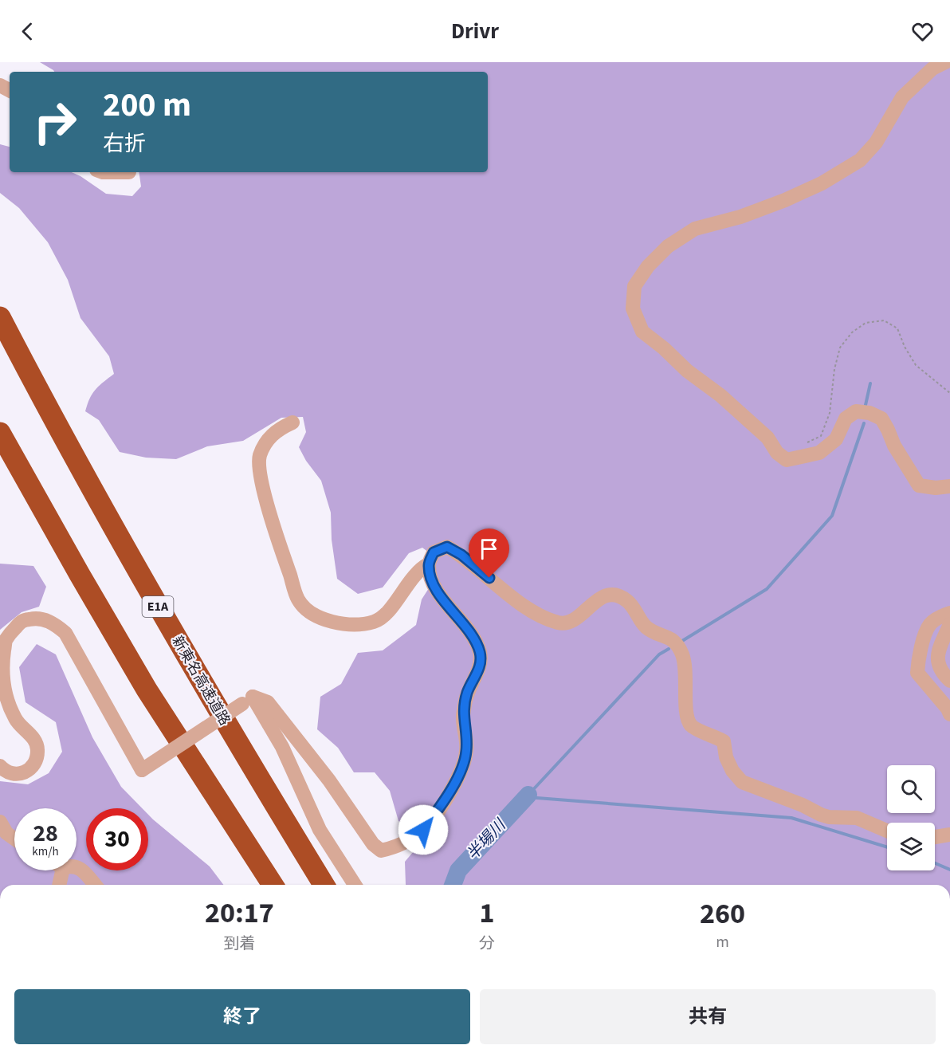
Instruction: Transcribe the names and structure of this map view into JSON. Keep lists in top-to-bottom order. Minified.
{"streets":{"highway":["E1A","新東名高速道路"]},"water":["半場川"],"page":{"header":"Drivr","turn":["200 m","右折"],"speed":"28 km/h","limit":"30","eta":["20:17","到着","1","分","260","m"],"buttons":["終了","共有"]}}
